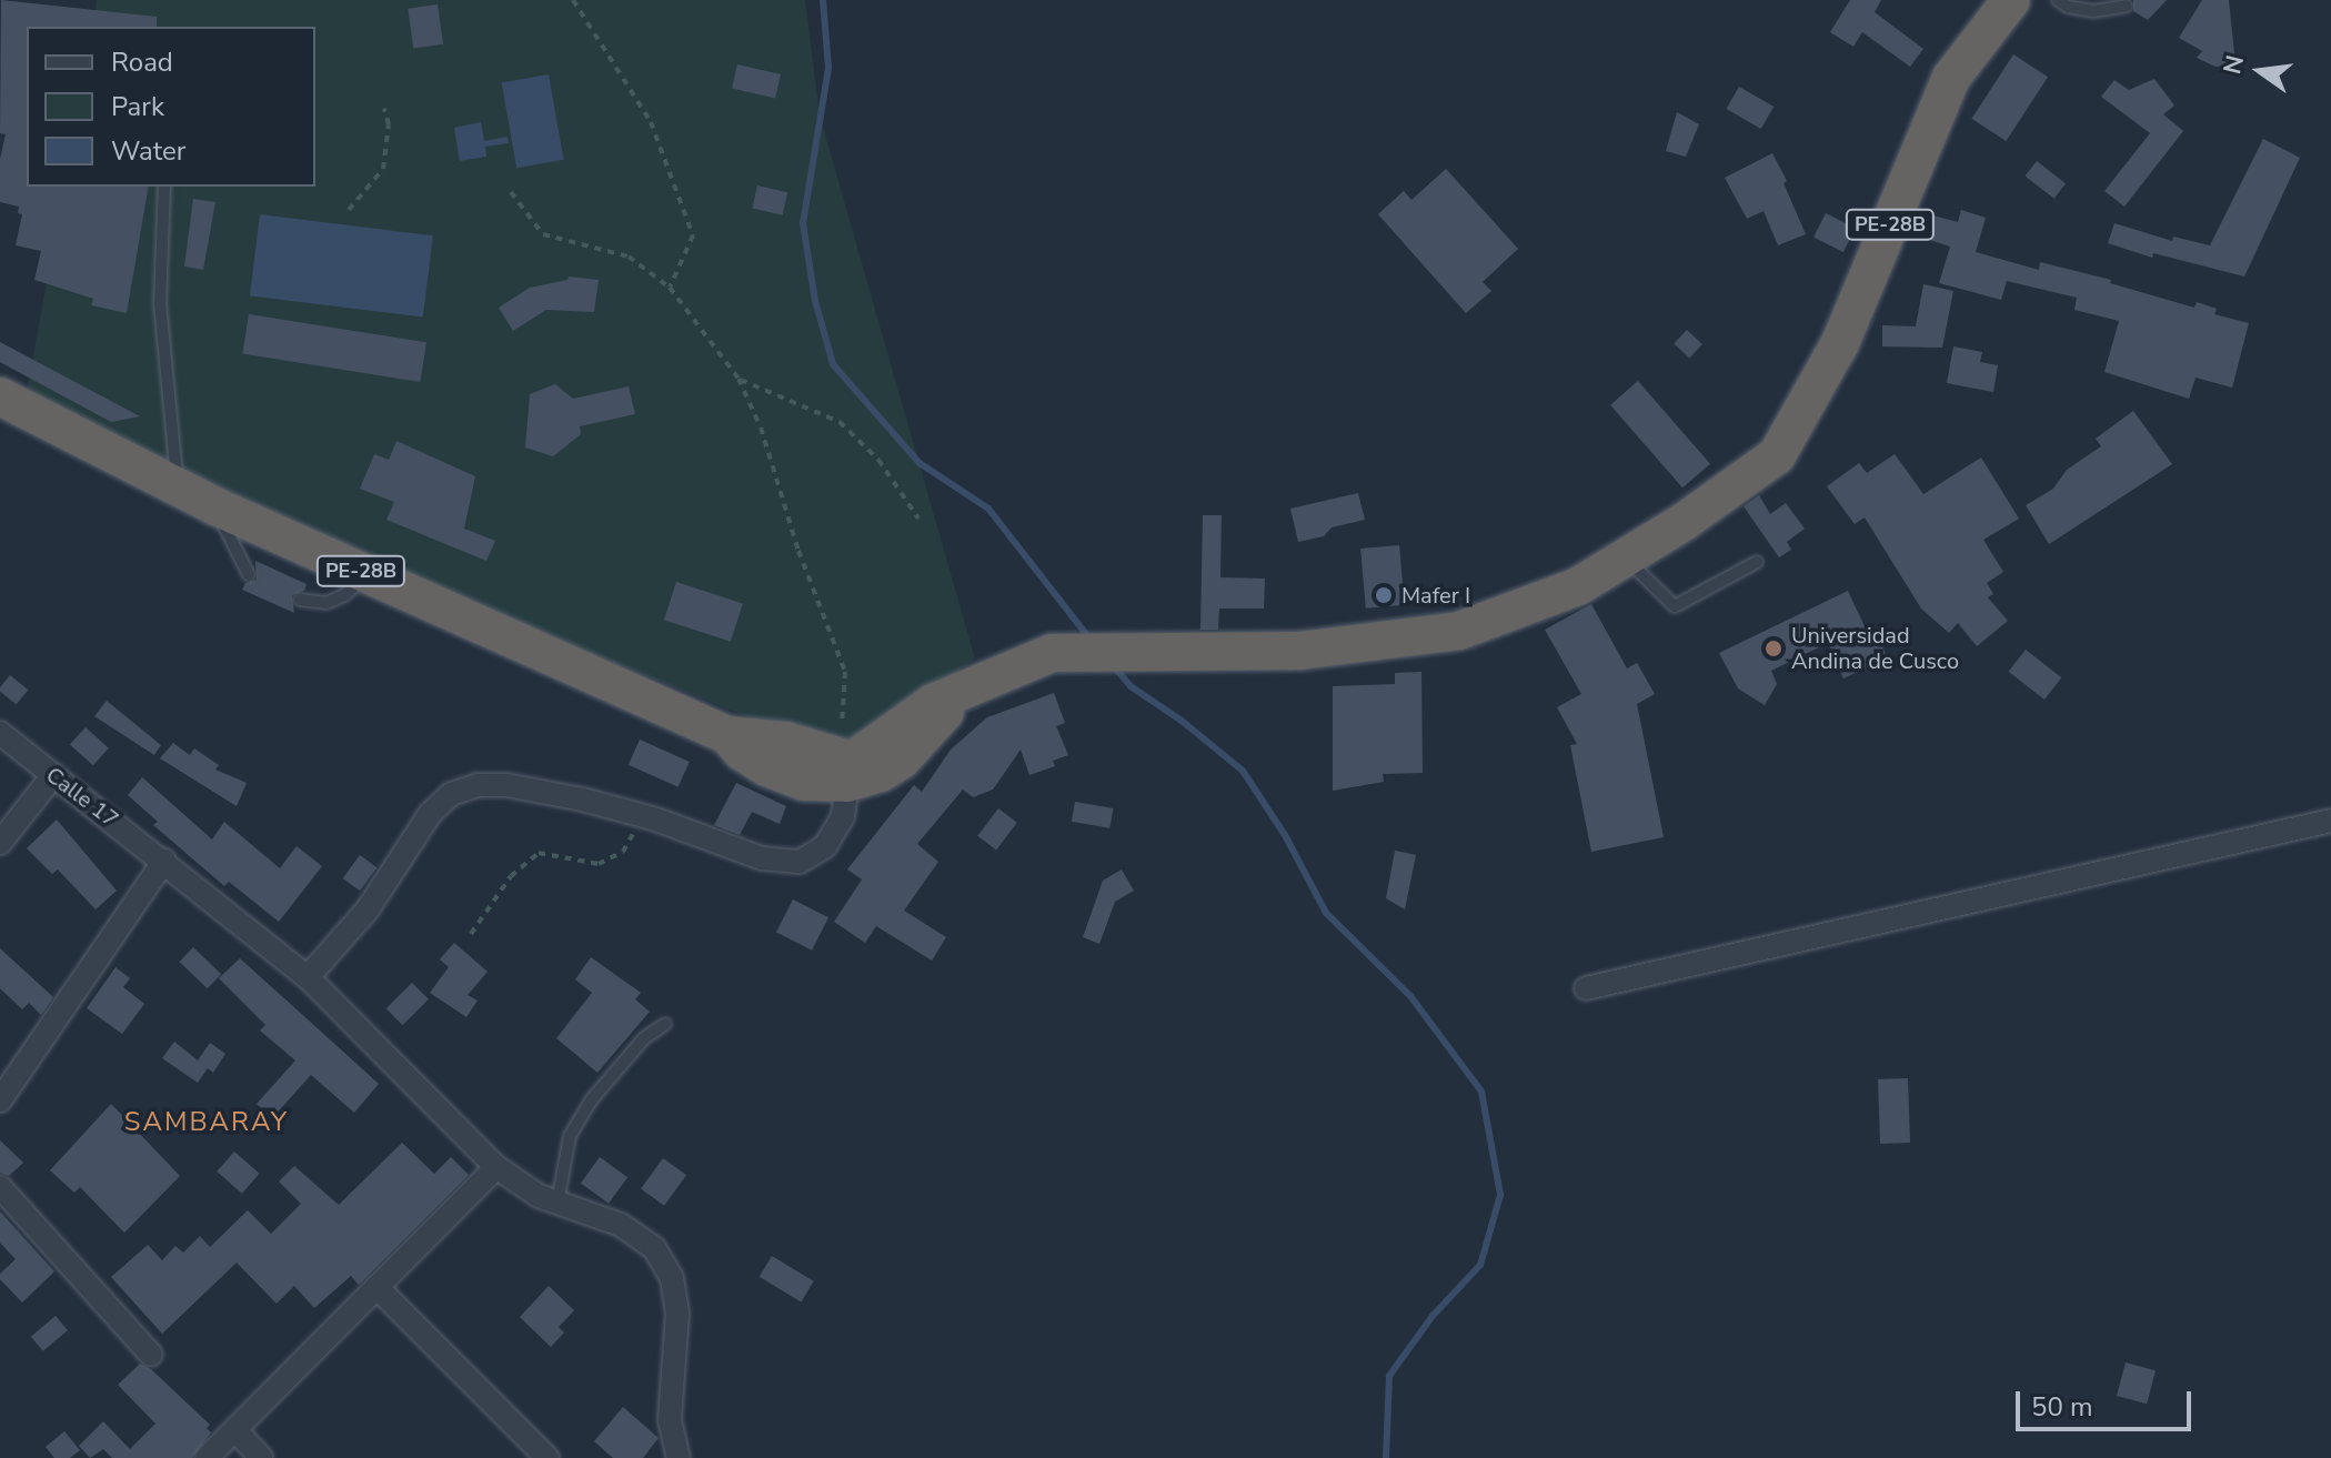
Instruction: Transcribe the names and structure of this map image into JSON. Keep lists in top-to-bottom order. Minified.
{"streets":{"highway":["PE-28B"],"street":["Calle 17"]},"districts":["SAMBARAY"],"places":["Mafer I","Universidad Andina de Cusco"],"legend":["Road","Park","Water"],"scale_bar":"50 m","north":"left"}
